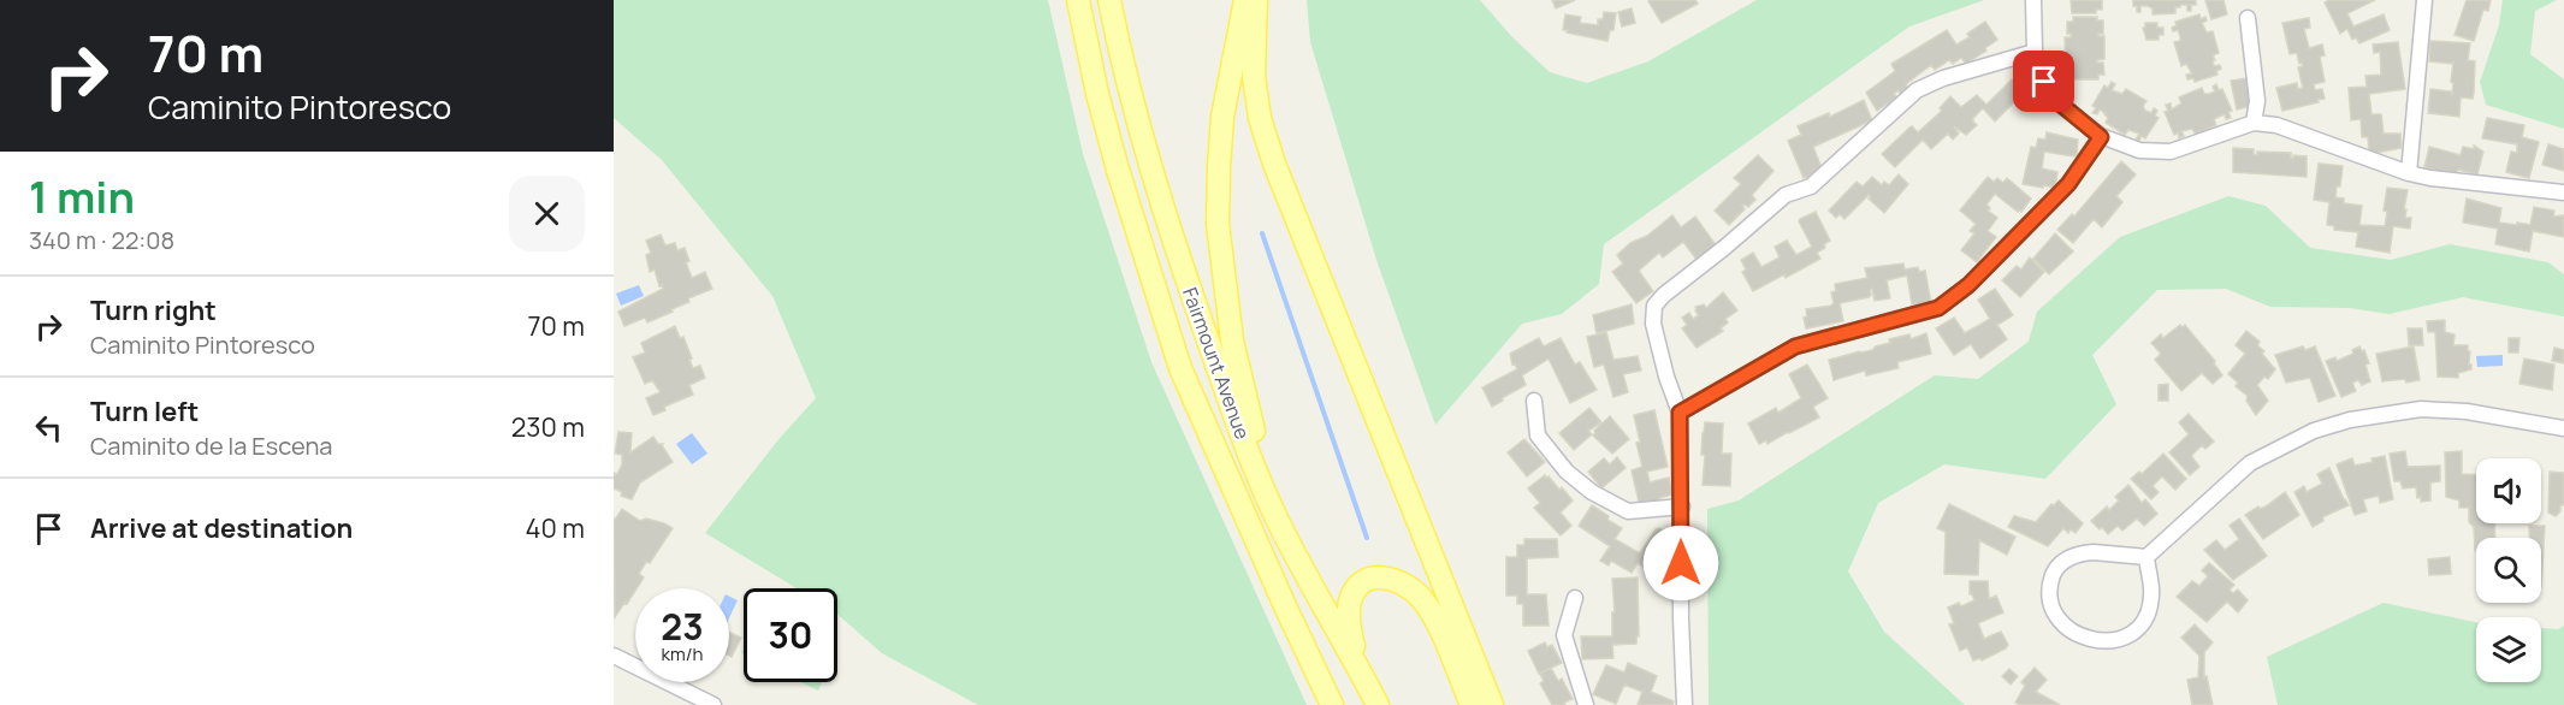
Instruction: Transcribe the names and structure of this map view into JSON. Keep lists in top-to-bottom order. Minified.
{"streets":{"main road":["Fairmount Avenue"]},"page":{"turn":["70 m","Caminito Pintoresco"],"heading":["1 min","340 m · 22:08"],"list":[{"name":"Turn right","note":"Caminito Pintoresco","value":"70 m"},{"name":"Turn left","note":"Caminito de la Escena","value":"230 m"},{"name":"Arrive at destination","value":"40 m"}],"speed":"23 km/h","limit":"30"}}
